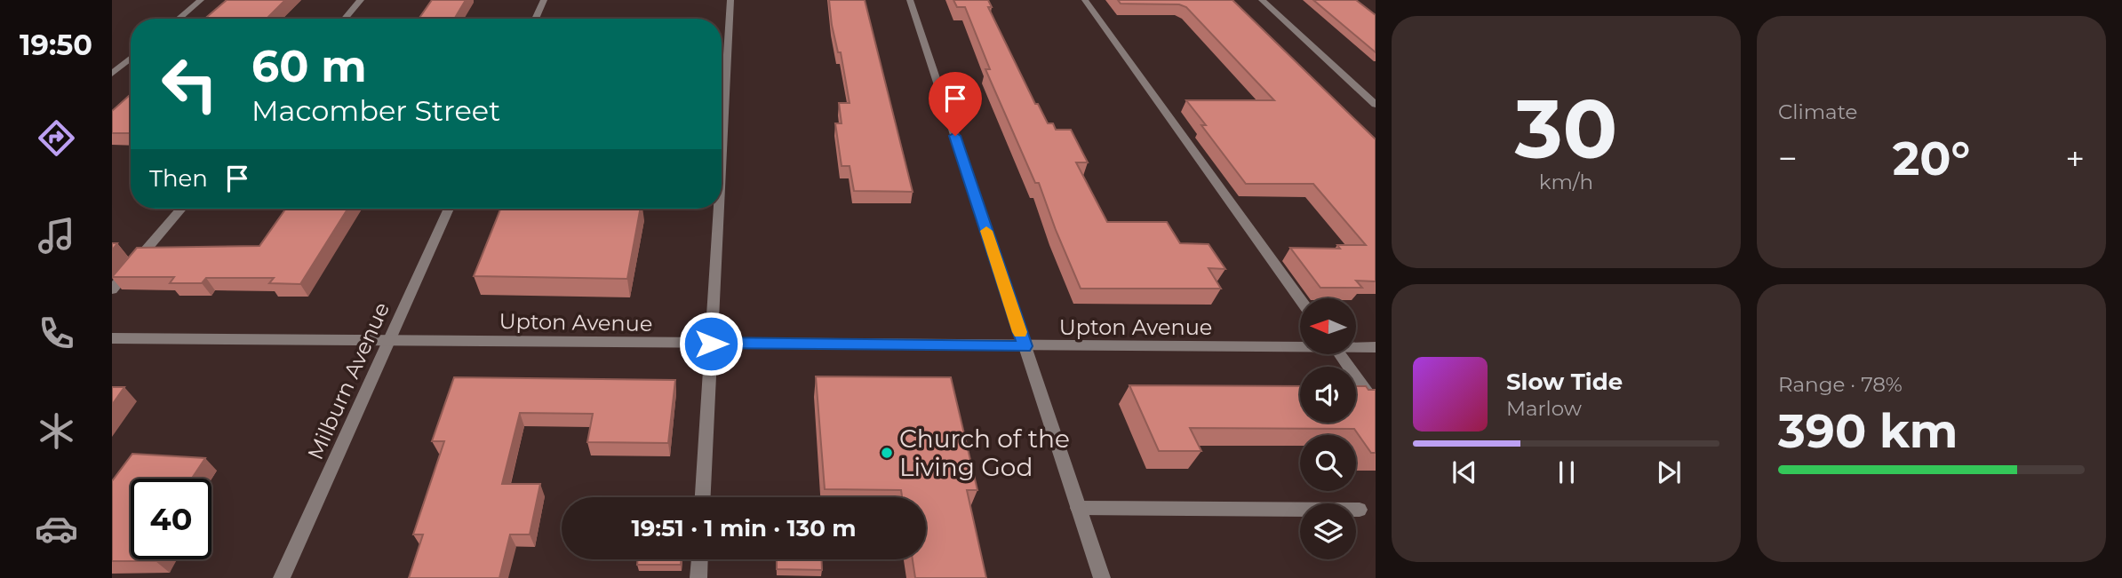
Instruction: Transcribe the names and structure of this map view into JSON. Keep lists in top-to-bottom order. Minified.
{"streets":{"street":["Upton Avenue","Milburn Avenue"]},"crossings":[["Upton Avenue","Milburn Avenue"]],"places":["Church of the Living God"],"north":"left","page":{"tabs":"19:50","tile":[["30","km/h"],"Climate",["Range · 78%","390 km"]],"turn":["60 m","Macomber Street"],"heat":["−","20°","+"],"then":"Then","song":["Slow Tide","Marlow"],"limit":"40","trip":"19:51 · 1 min · 130 m"}}
